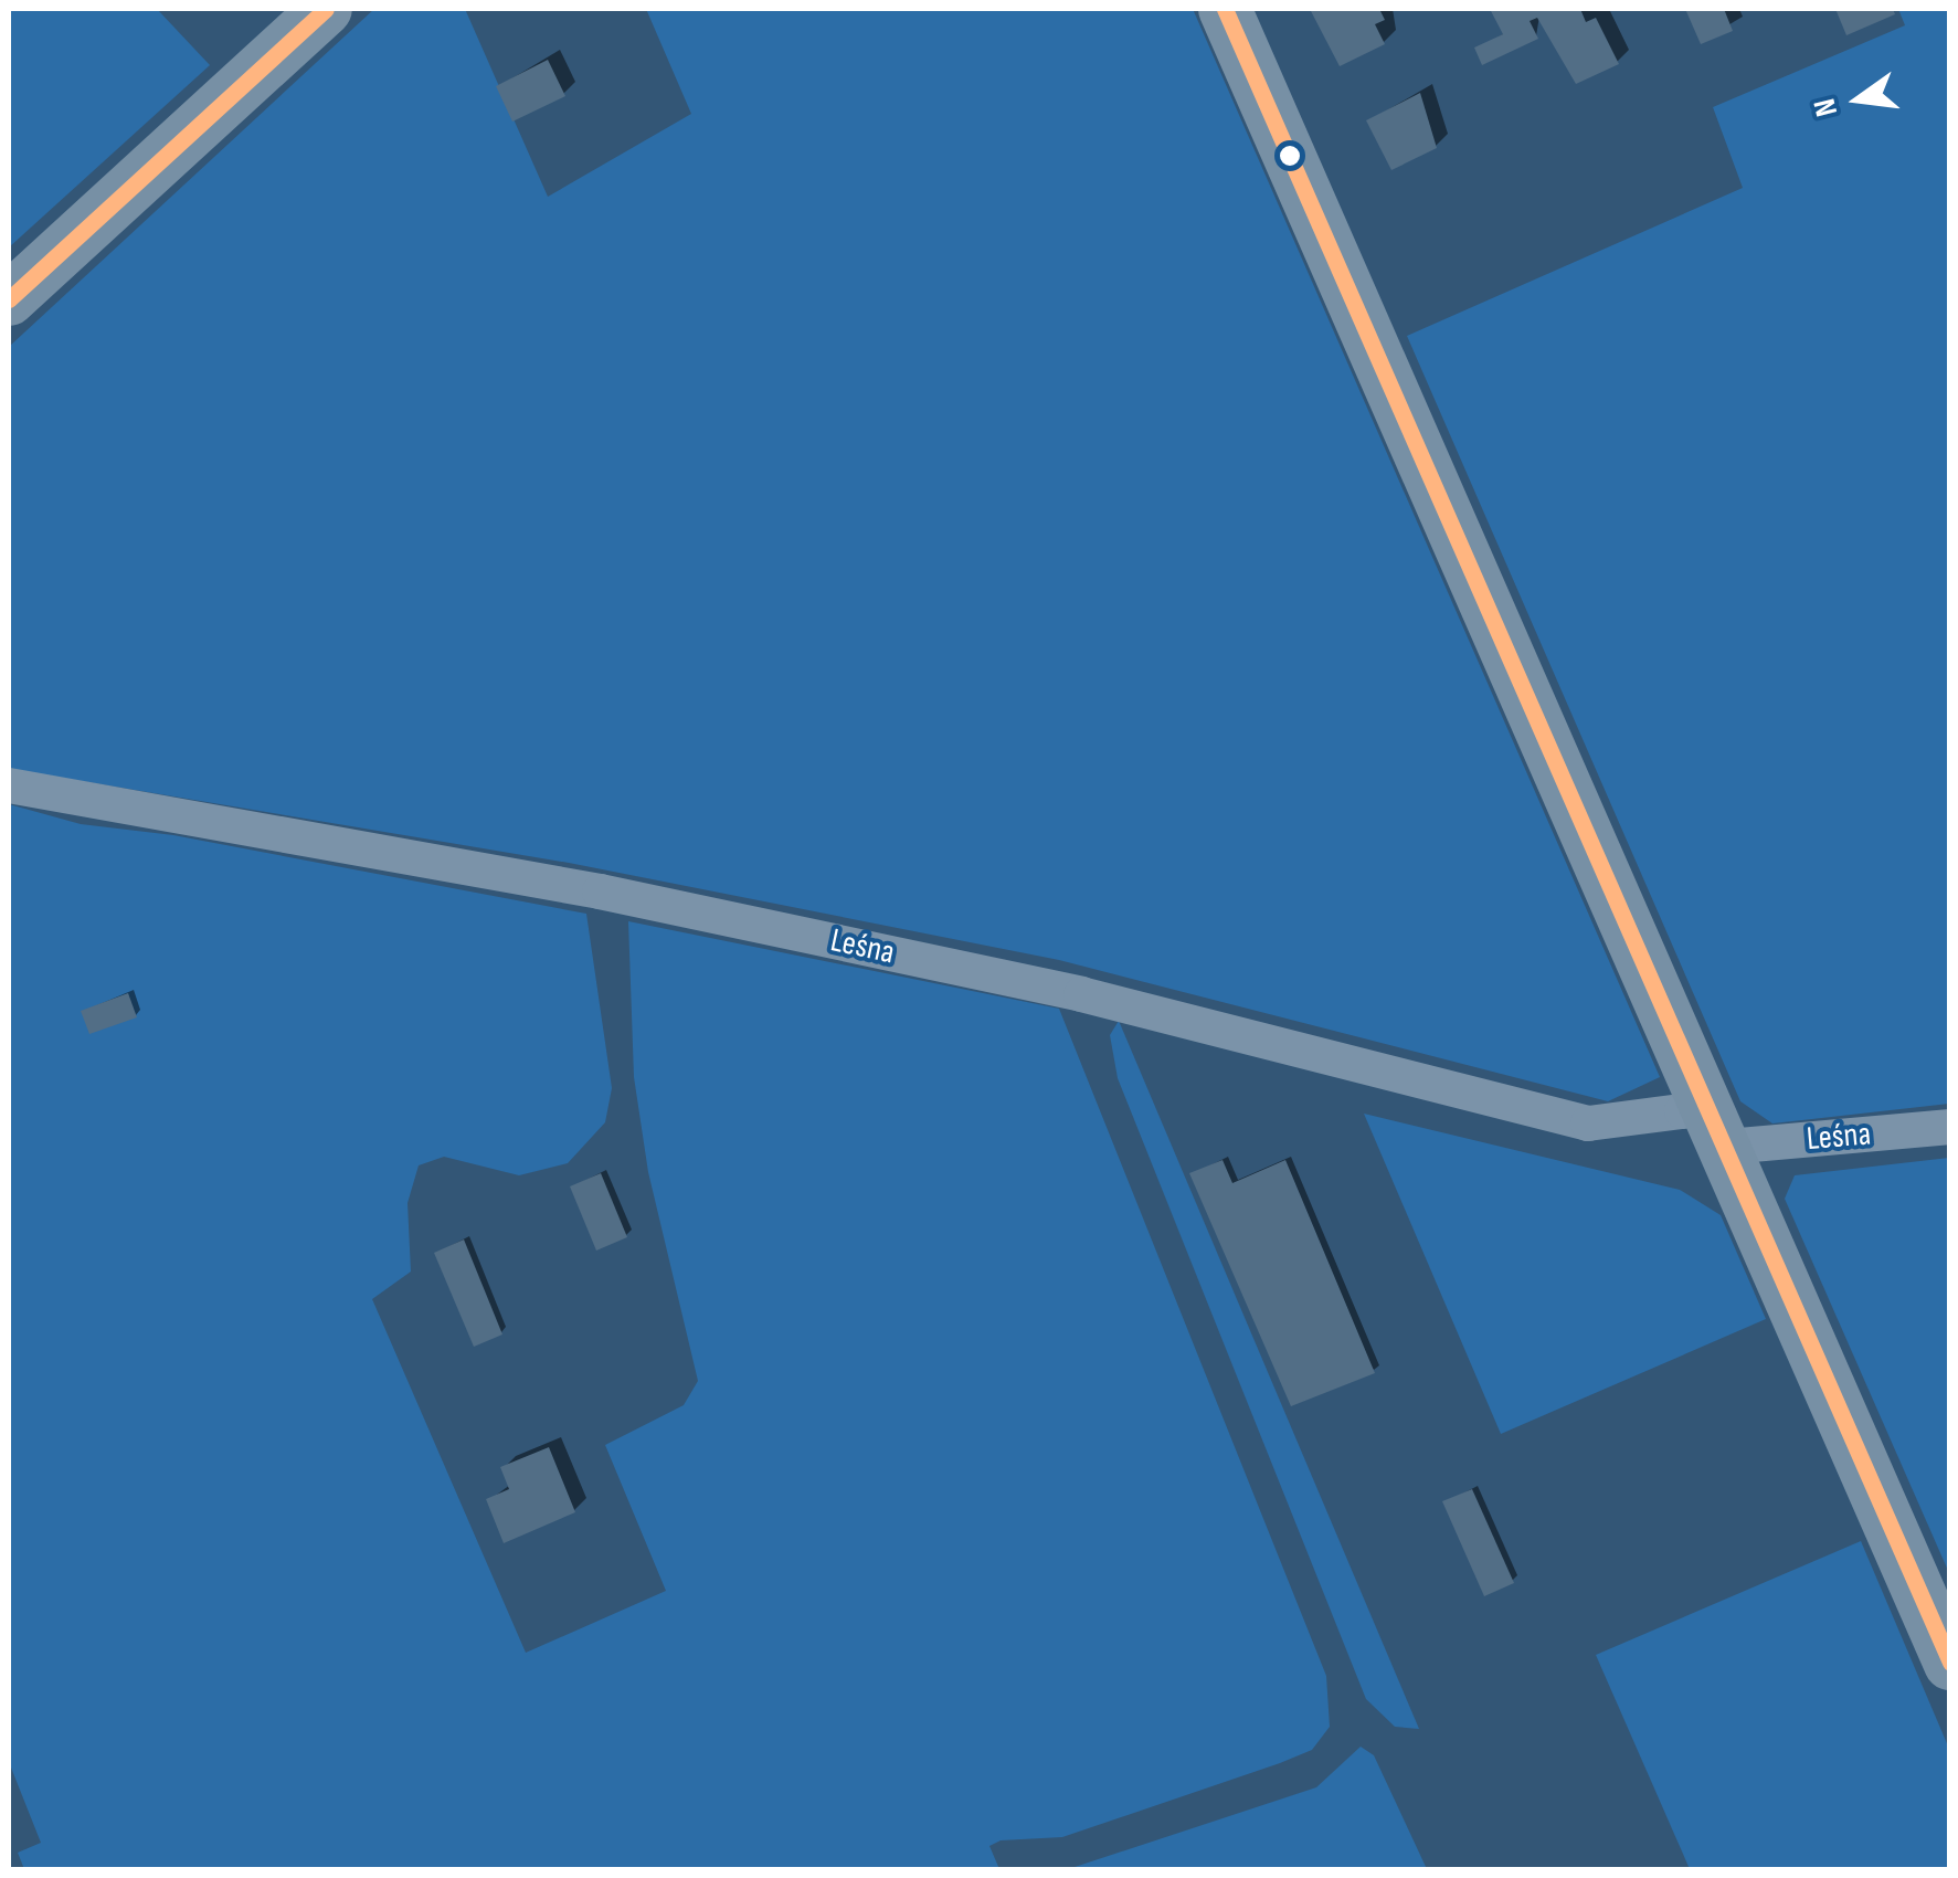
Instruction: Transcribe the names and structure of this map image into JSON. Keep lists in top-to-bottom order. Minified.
{"streets":{"street":["Leśna"]},"north":"left"}
